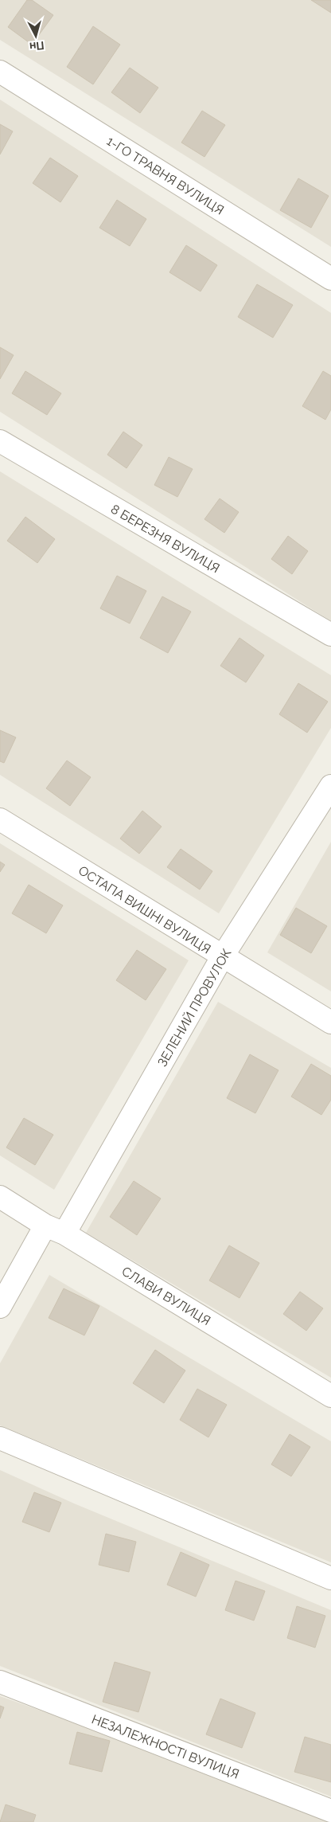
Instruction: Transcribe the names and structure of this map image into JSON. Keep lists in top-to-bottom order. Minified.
{"streets":{"street":["1-ГО ТРАВНЯ ВУЛИЦЯ","8 БЕРЕЗНЯ ВУЛИЦЯ","ОСТАПА ВИШНІ ВУЛИЦЯ","ЗЕЛЕНИЙ ПРОВУЛОК","СЛАВИ ВУЛИЦЯ","НЕЗАЛЕЖНОСТІ ВУЛИЦЯ"]},"crossings":[["ОСТАПА ВИШНІ ВУЛИЦЯ","ЗЕЛЕНИЙ ПРОВУЛОК"],["ЗЕЛЕНИЙ ПРОВУЛОК","СЛАВИ ВУЛИЦЯ"]],"north":"bottom"}
